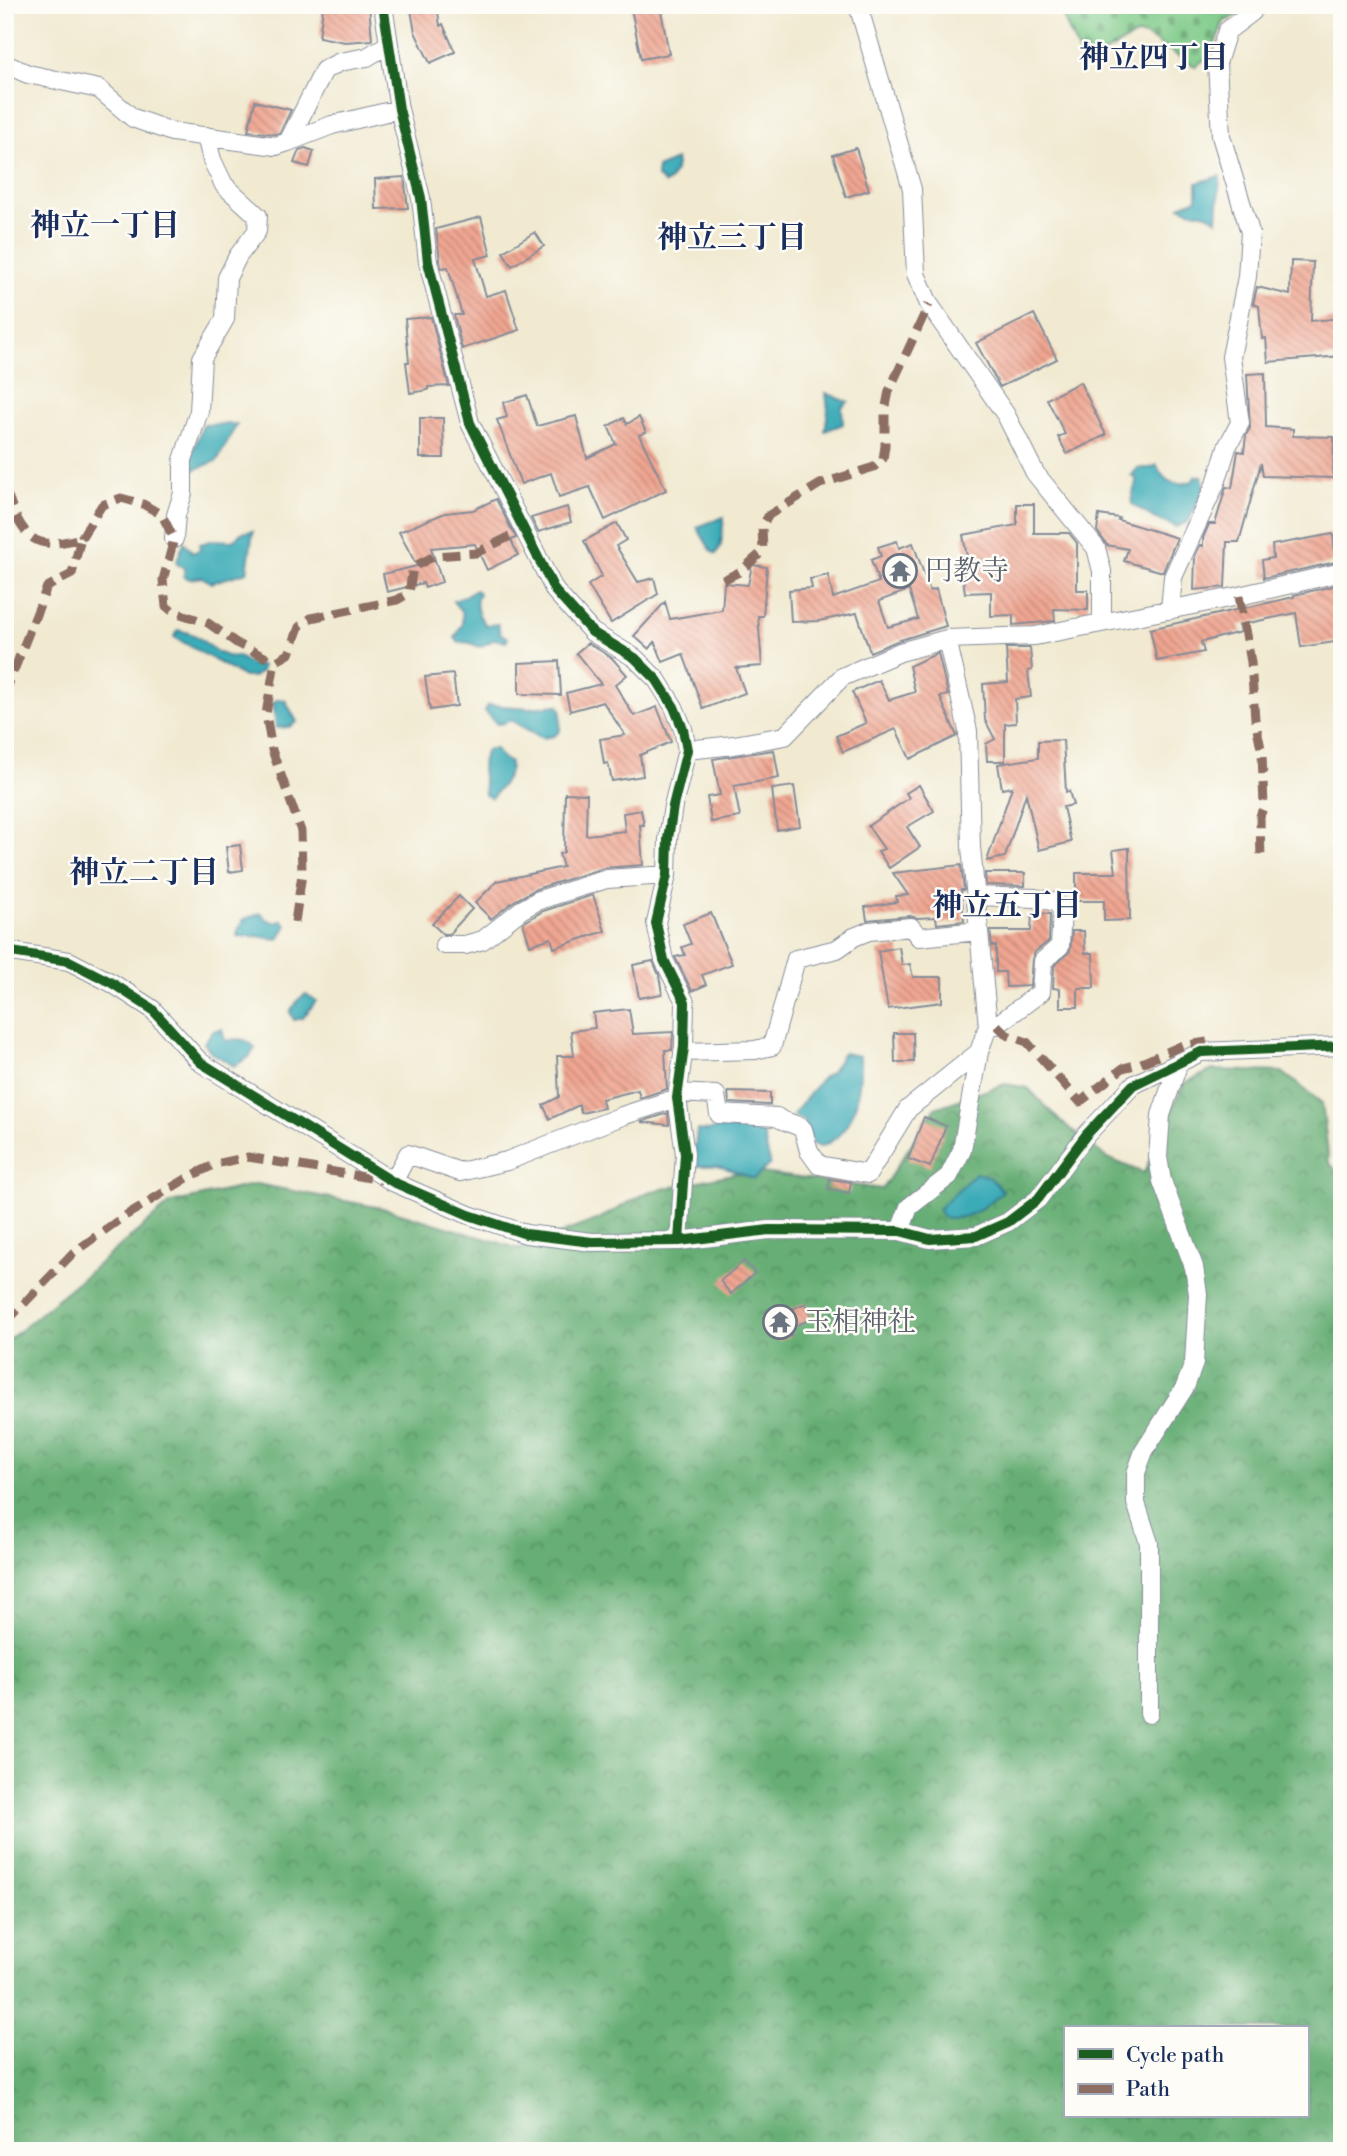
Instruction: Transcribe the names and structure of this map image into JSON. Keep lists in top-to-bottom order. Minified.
{"districts":["神立四丁目","神立一丁目","神立三丁目","神立二丁目","神立五丁目"],"places":{"temple":["円教寺","玉相神社"]},"legend":["Cycle path","Path"]}
